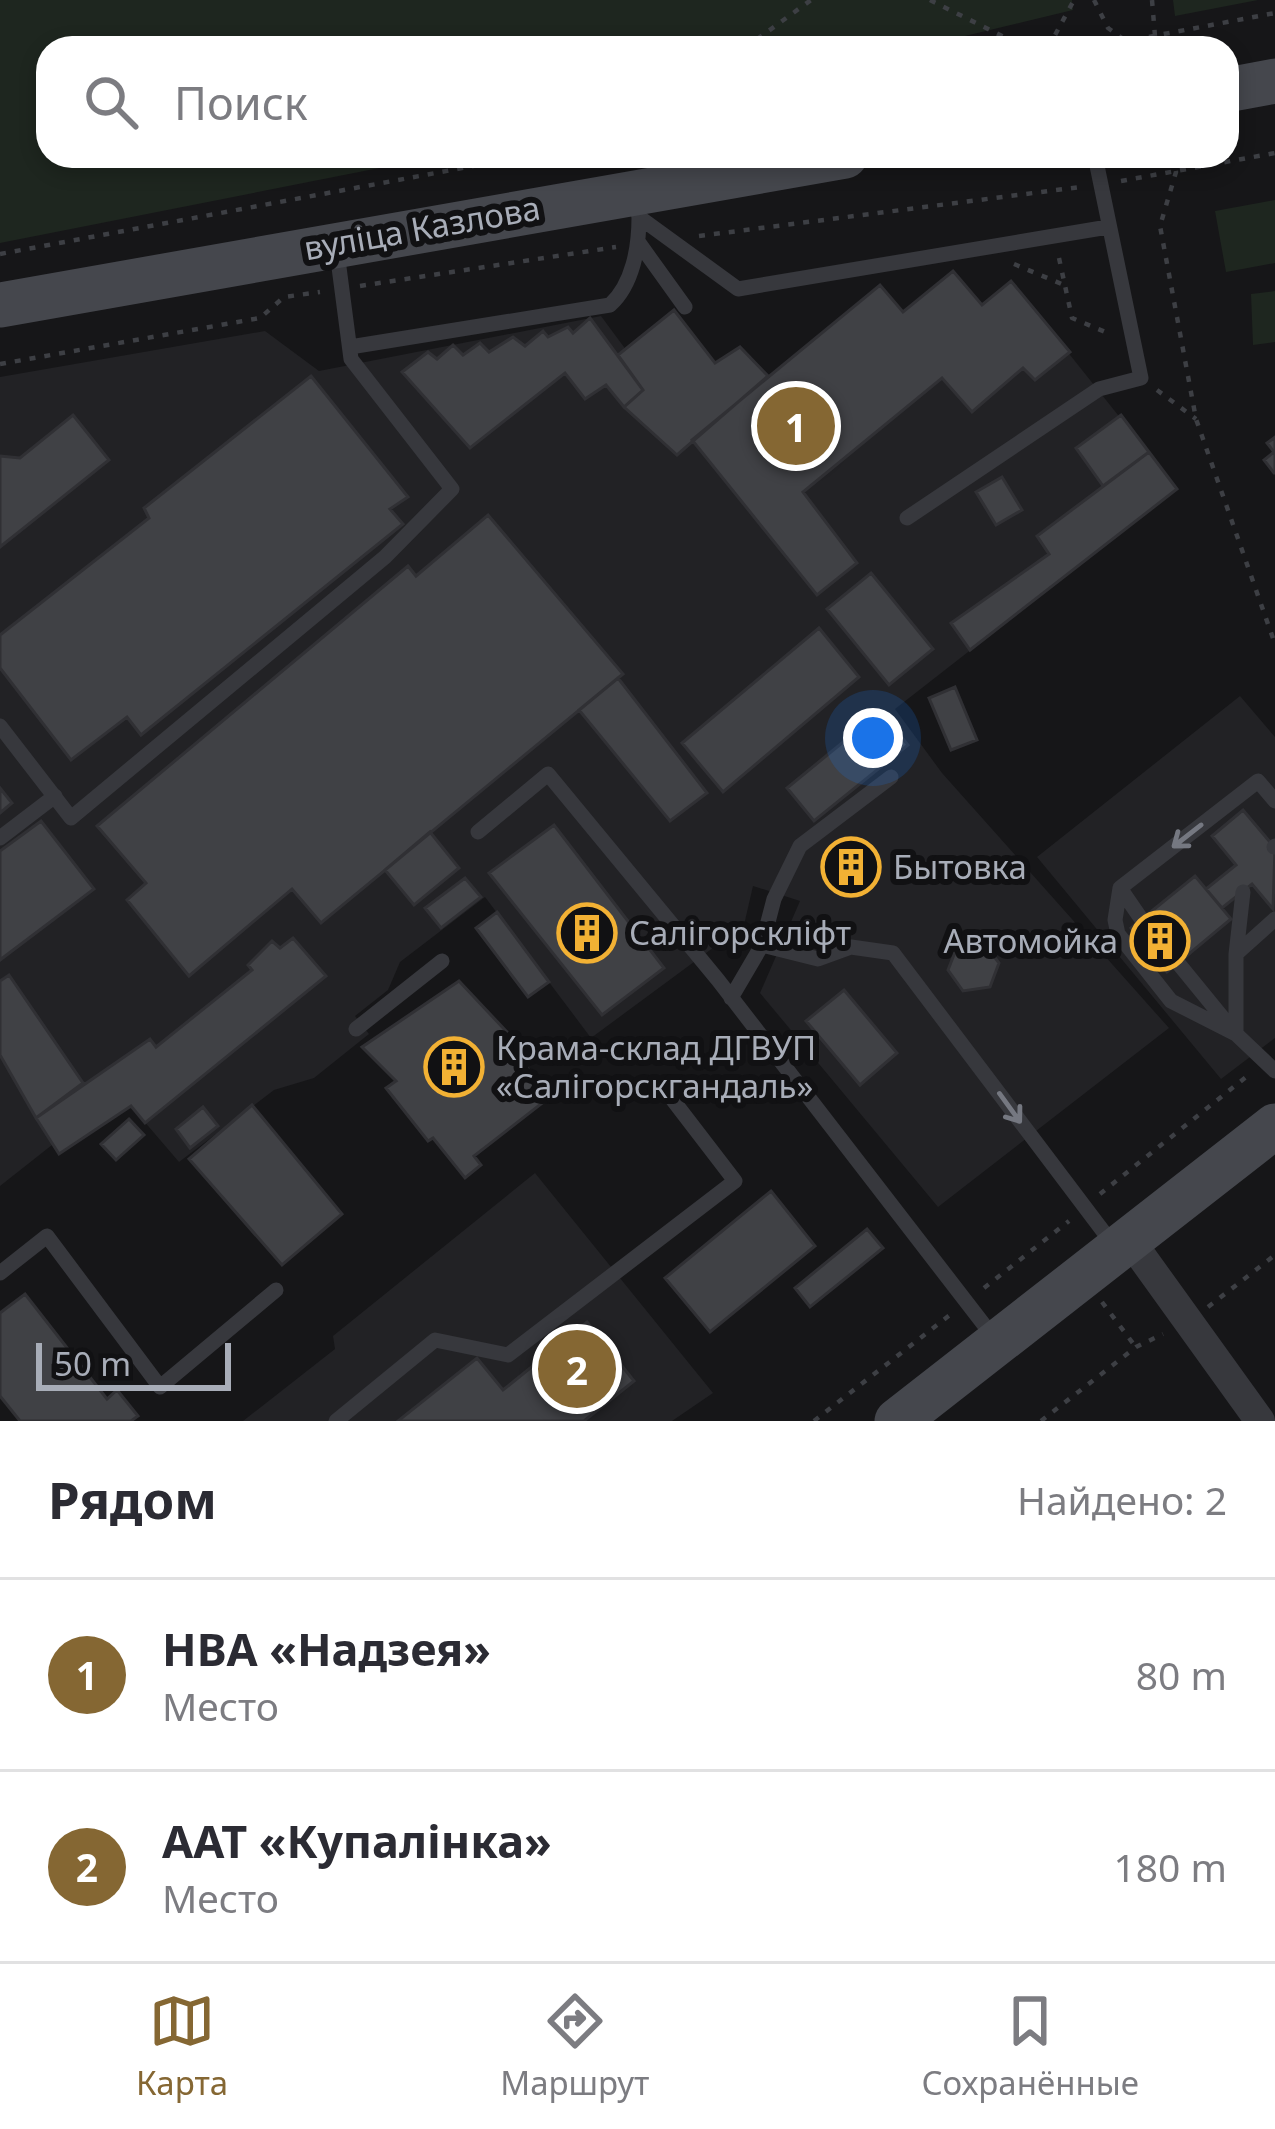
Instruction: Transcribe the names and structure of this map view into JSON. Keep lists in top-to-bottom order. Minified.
{"streets":{"main road":["вуліца Казлова"]},"places":{"building":["Бытовка","Салігорскліфт","Автомойка","Крама-склад ДГВУП «Салігорскгандаль»"]},"scale_bar":"50 m","page":{"search":"Поиск","pins":["1","2"],"scale":"50 m","heading":["Рядом","Найдено: 2"],"list":[{"mark":"1","name":"НВА «Надзея»","note":"Место","value":"80 m"},{"mark":"2","name":"ААТ «Купалінка»","note":"Место","value":"180 m"}],"nav":["Карта","Маршрут","Сохранённые"]}}
